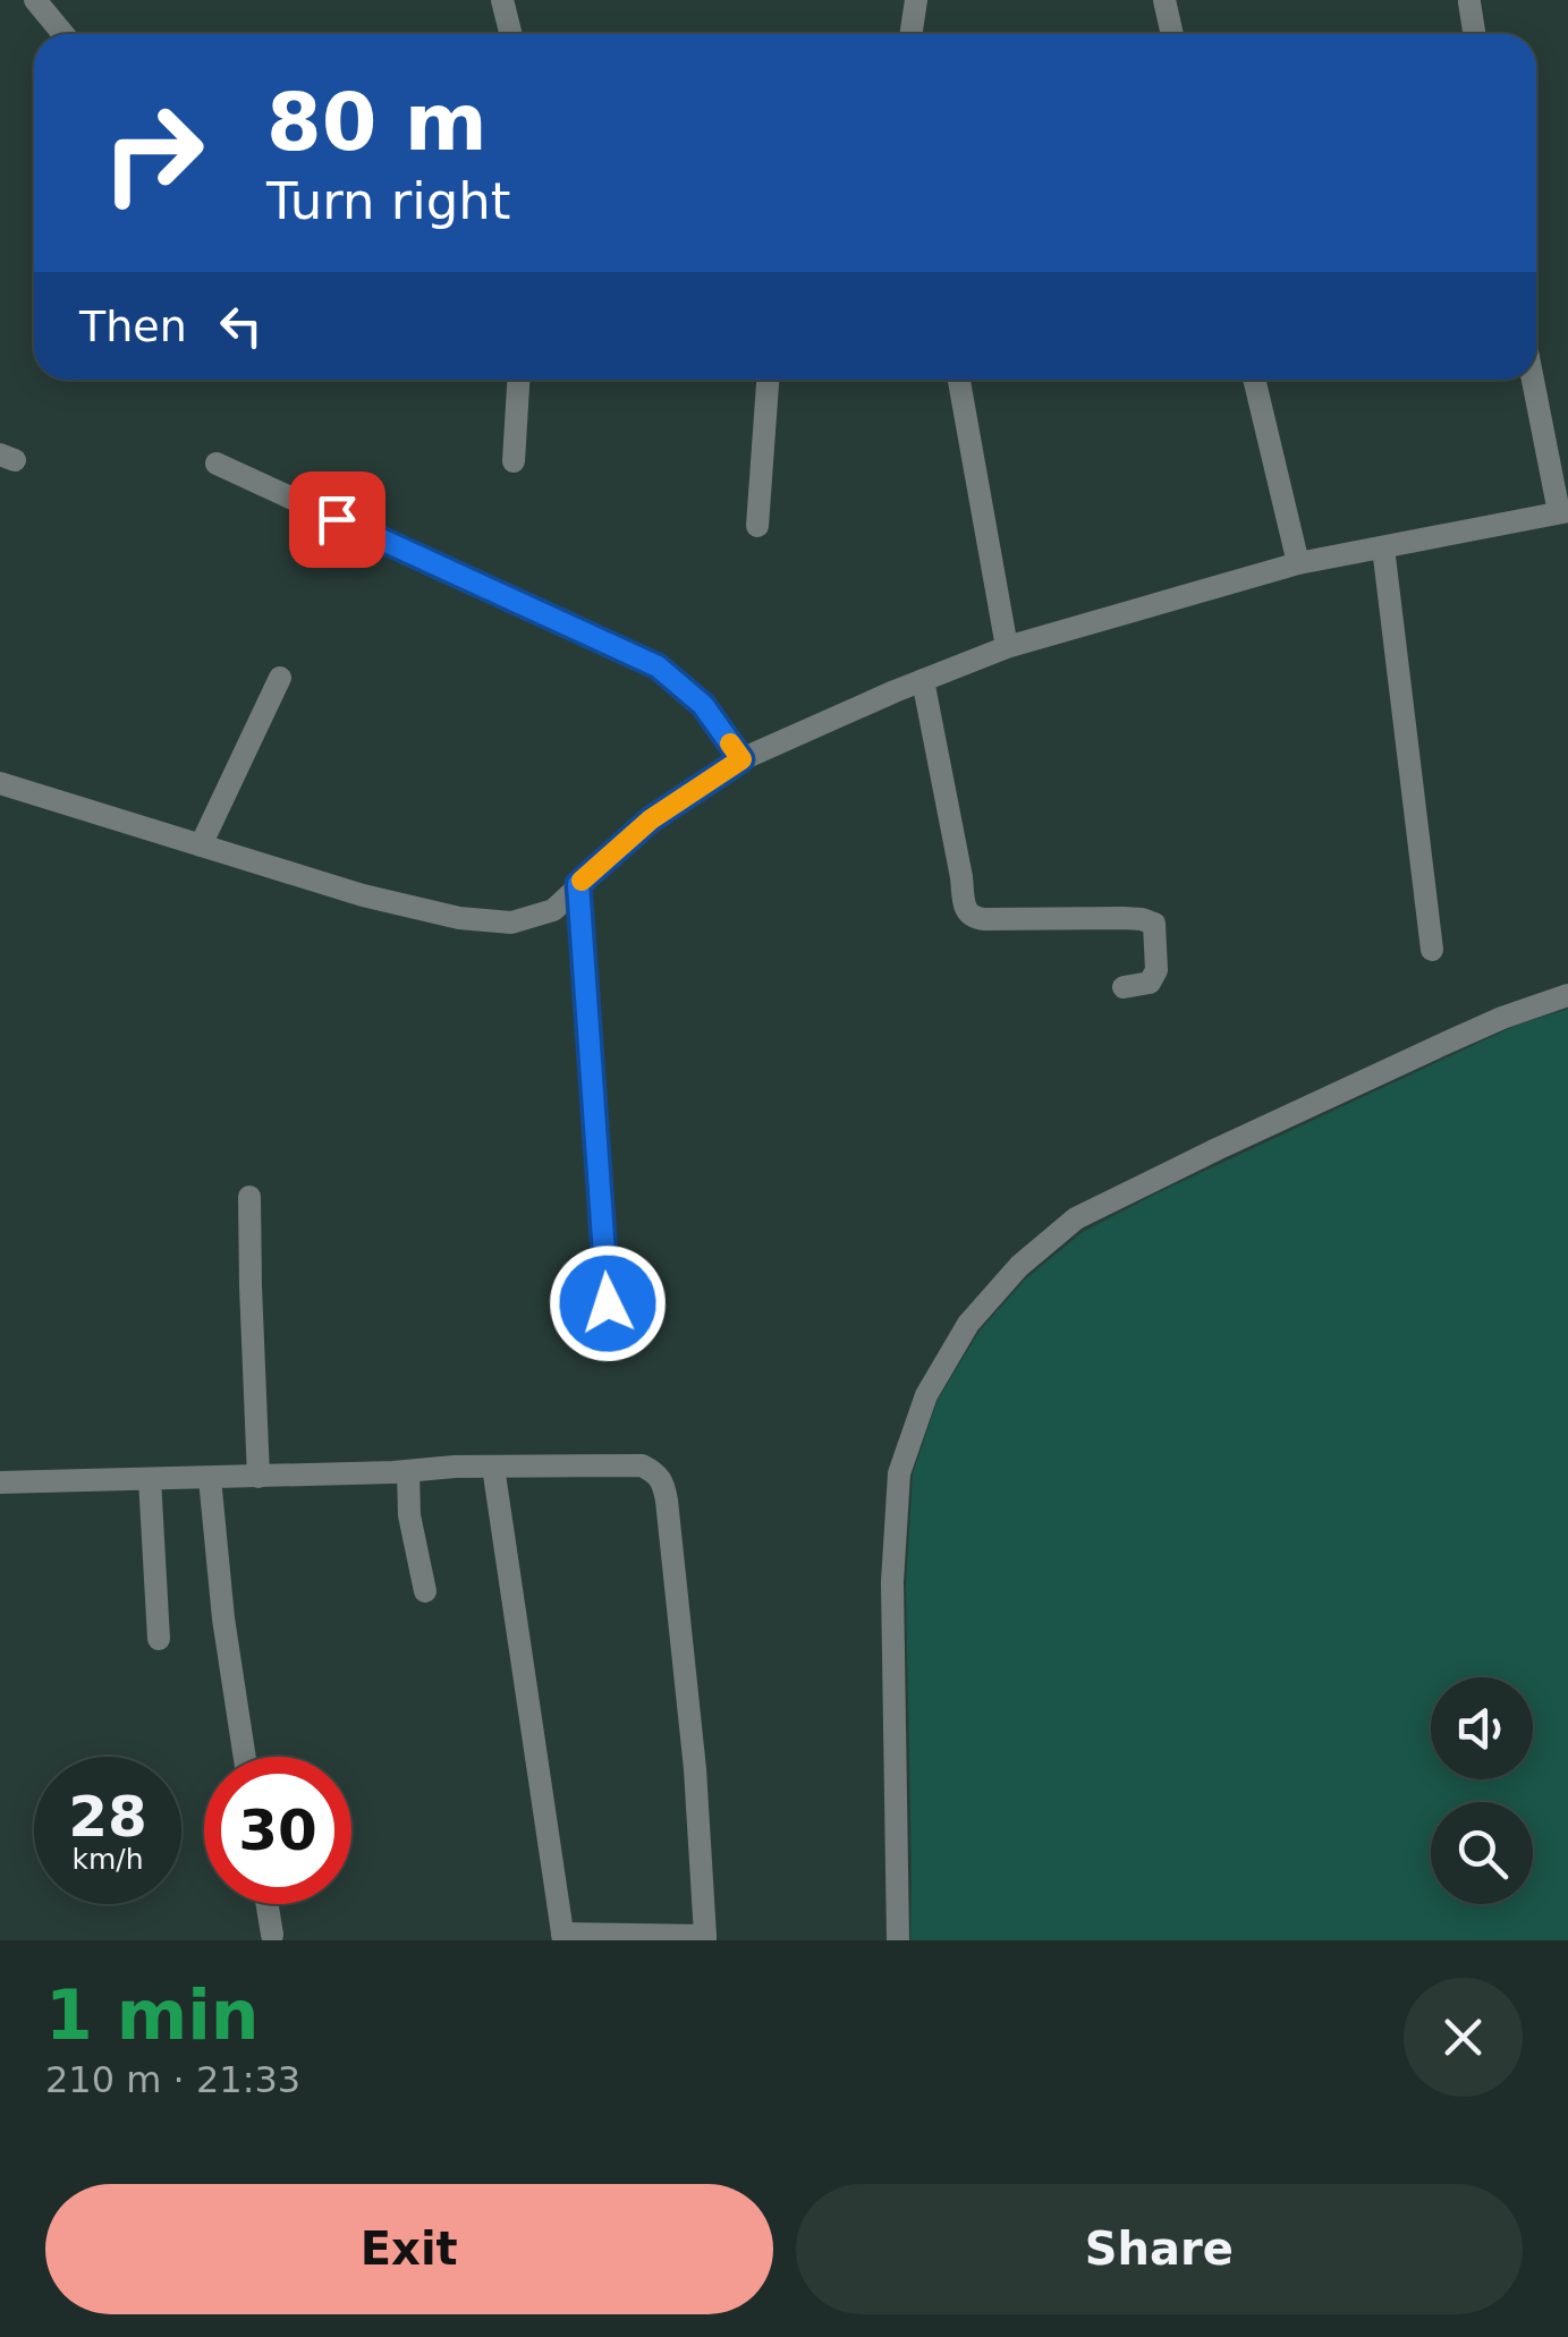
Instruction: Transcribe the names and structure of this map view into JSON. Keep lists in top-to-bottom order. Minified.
{"page":{"turn":["80 m","Turn right"],"then":"Then","speed":"28 km/h","limit":"30","heading":["1 min","210 m · 21:33"],"buttons":["Exit","Share"]}}
